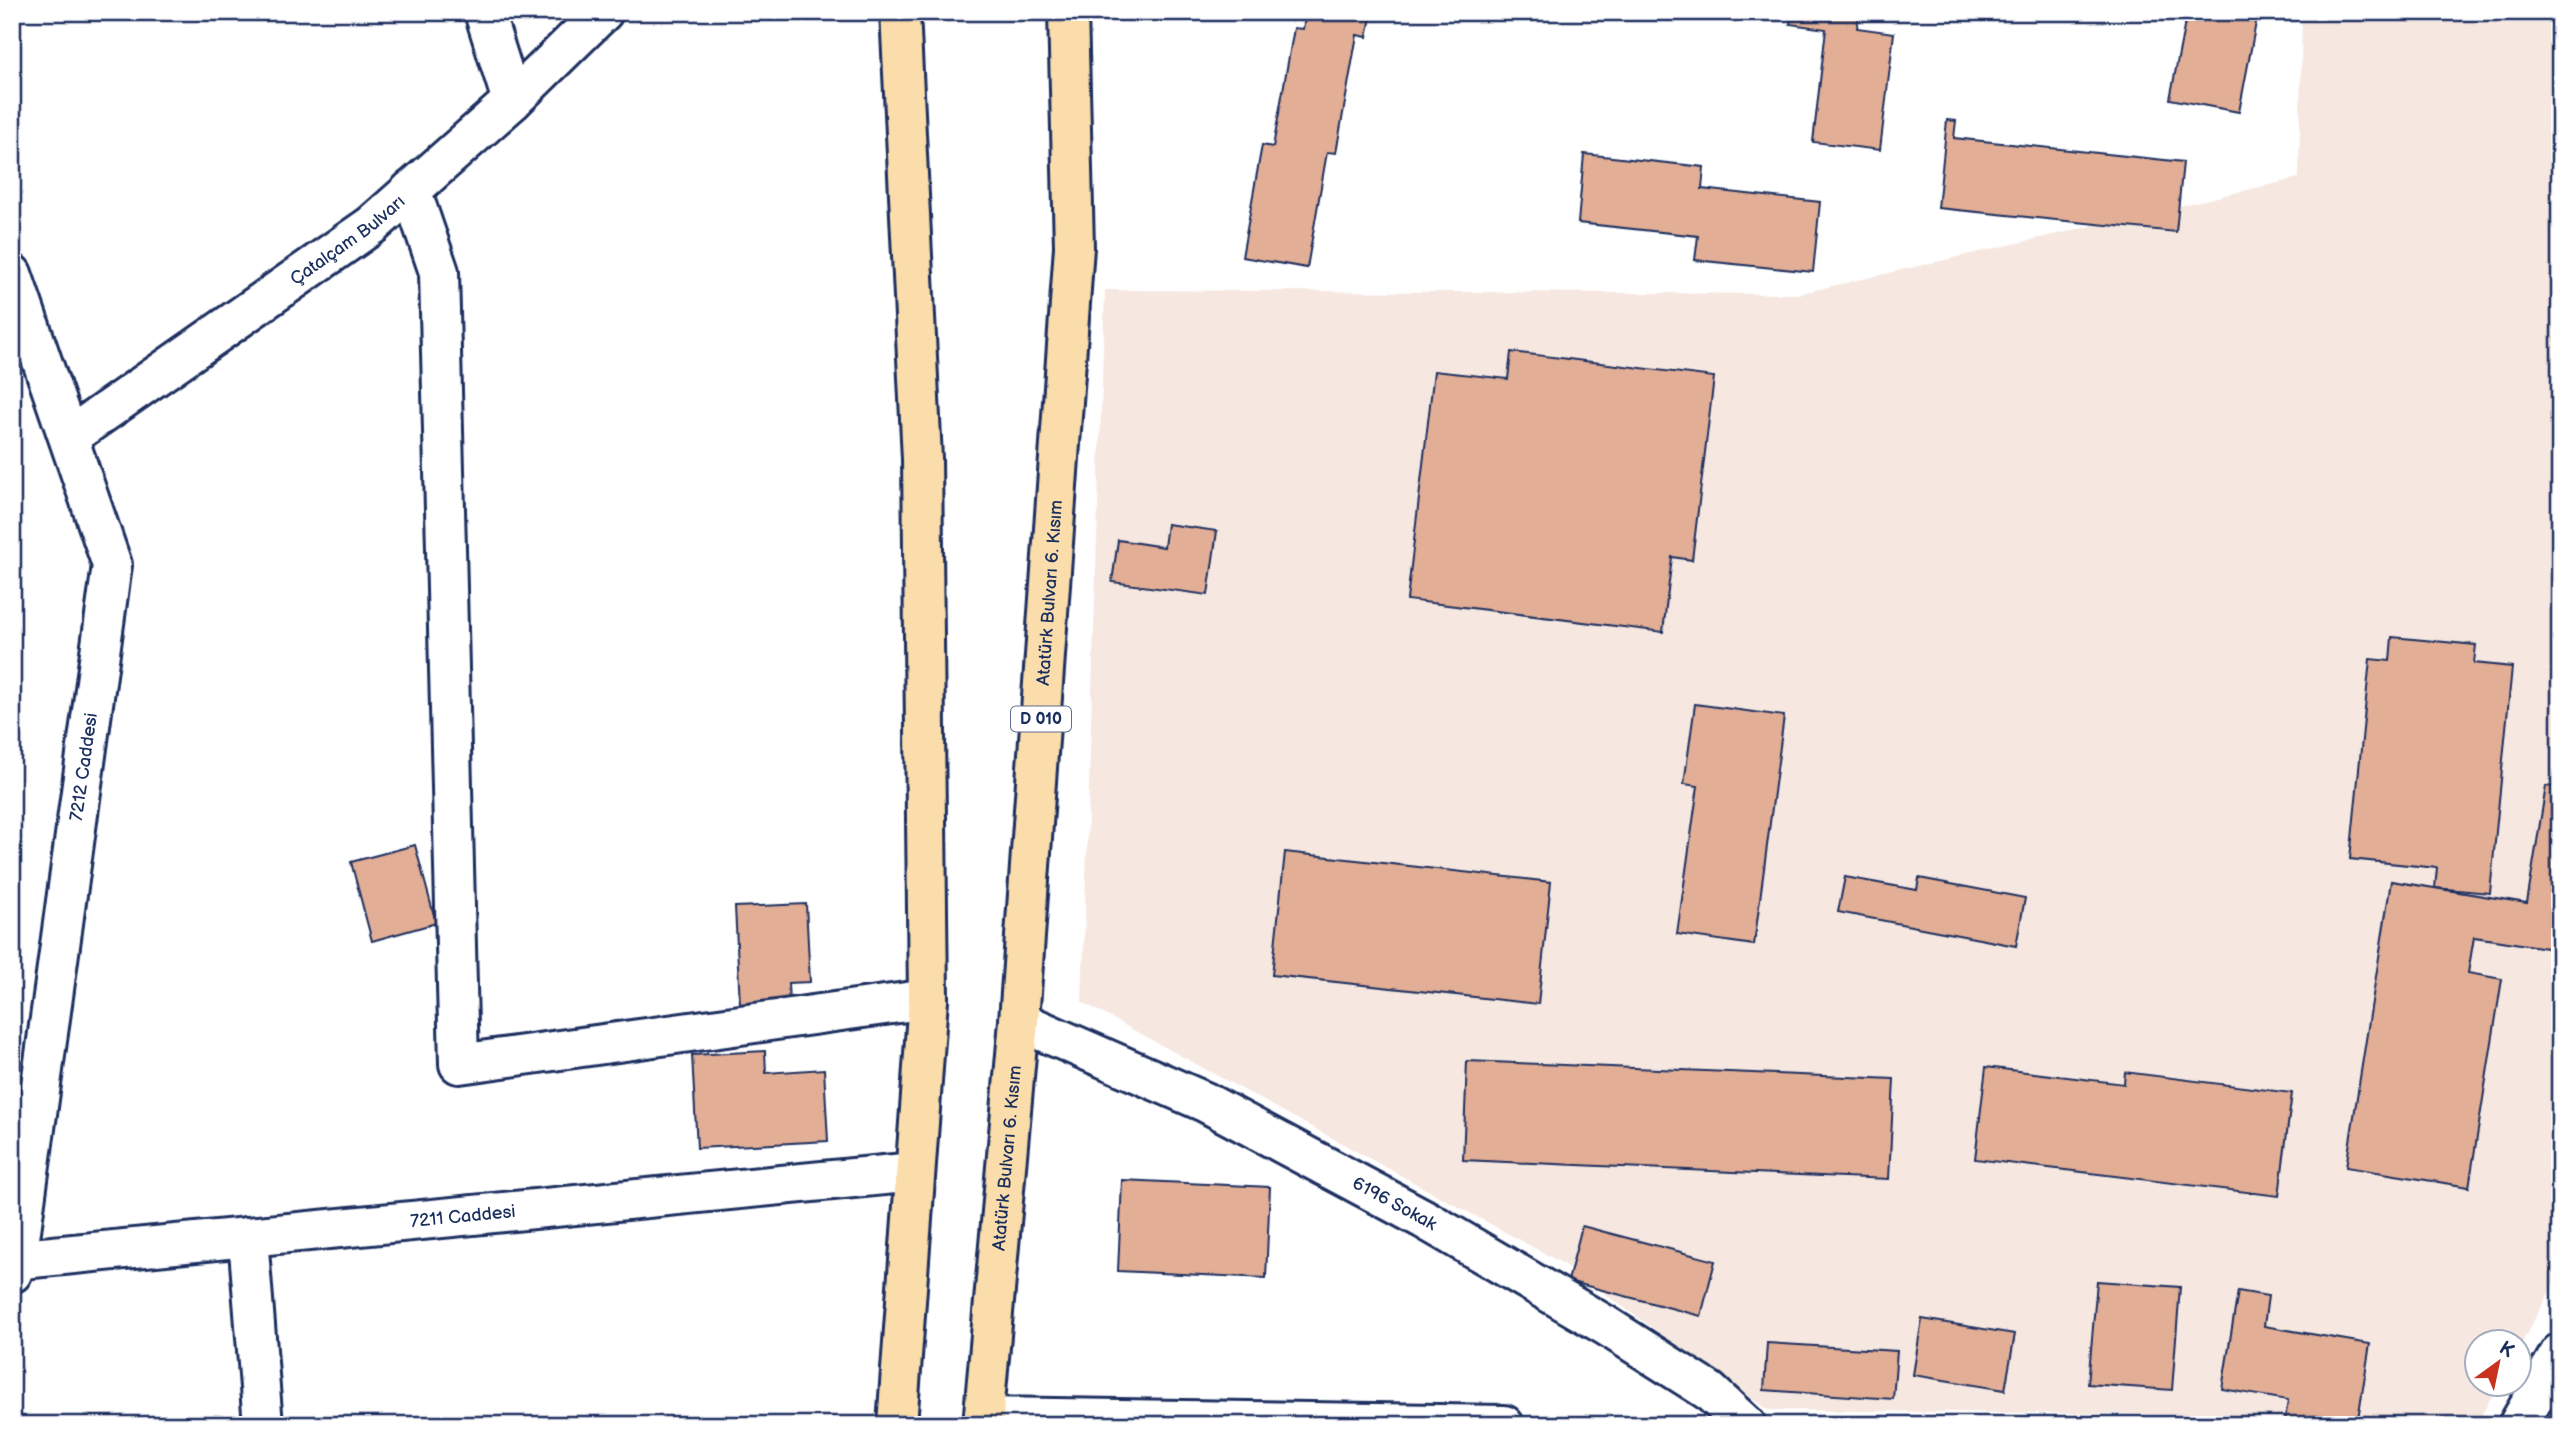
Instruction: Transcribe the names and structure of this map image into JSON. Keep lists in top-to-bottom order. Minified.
{"streets":{"highway":["Atatürk Bulvarı 6. Kısım","D 010"],"street":["Çatalçam Bulvarı","7212 Caddesi","6196 Sokak","7211 Caddesi"]},"crossings":[["Çatalçam Bulvarı","7212 Caddesi"],["Atatürk Bulvarı 6. Kısım","6196 Sokak"],["7212 Caddesi","7211 Caddesi"]],"north":"top right"}
